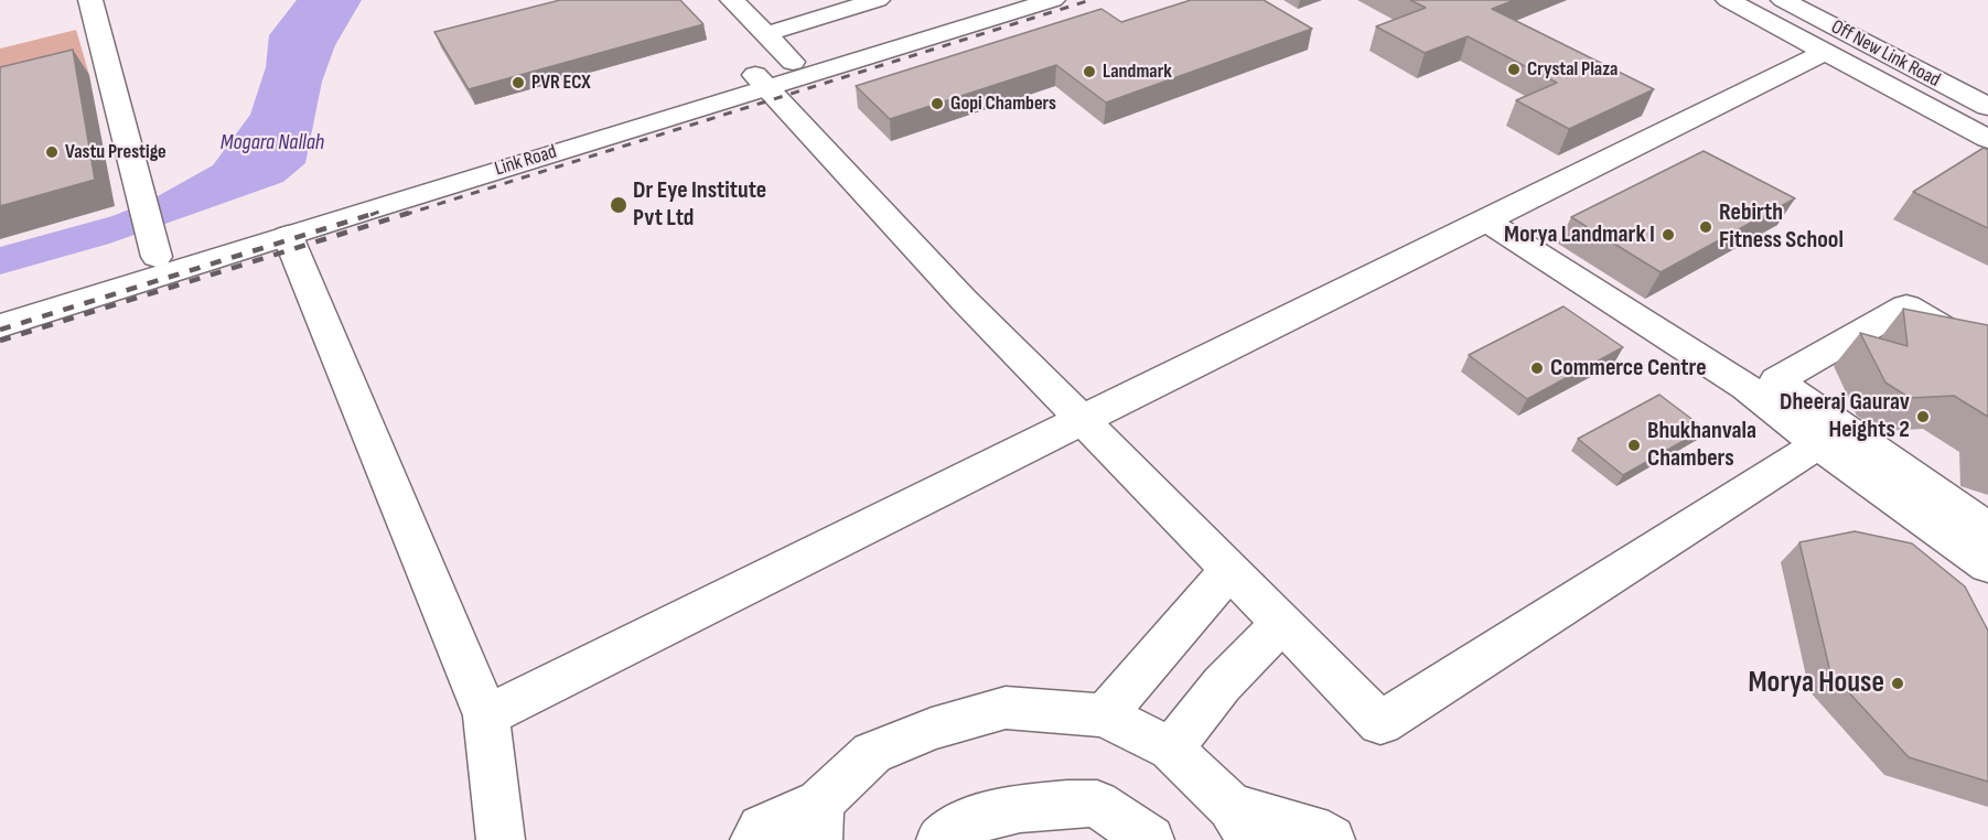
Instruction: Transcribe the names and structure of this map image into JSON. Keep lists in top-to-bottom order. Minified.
{"streets":{"street":["Off New Link Road","Link Road"]},"water":["Mogara Nallah"],"places":["Crystal Plaza","Landmark","PVR ECX","Gopi Chambers","Vastu Prestige","Dr Eye Institute Pvt Ltd","Rebirth Fitness School","Morya Landmark I","Commerce Centre","Dheeraj Gaurav Heights 2","Bhukhanvala Chambers","Morya House"]}
